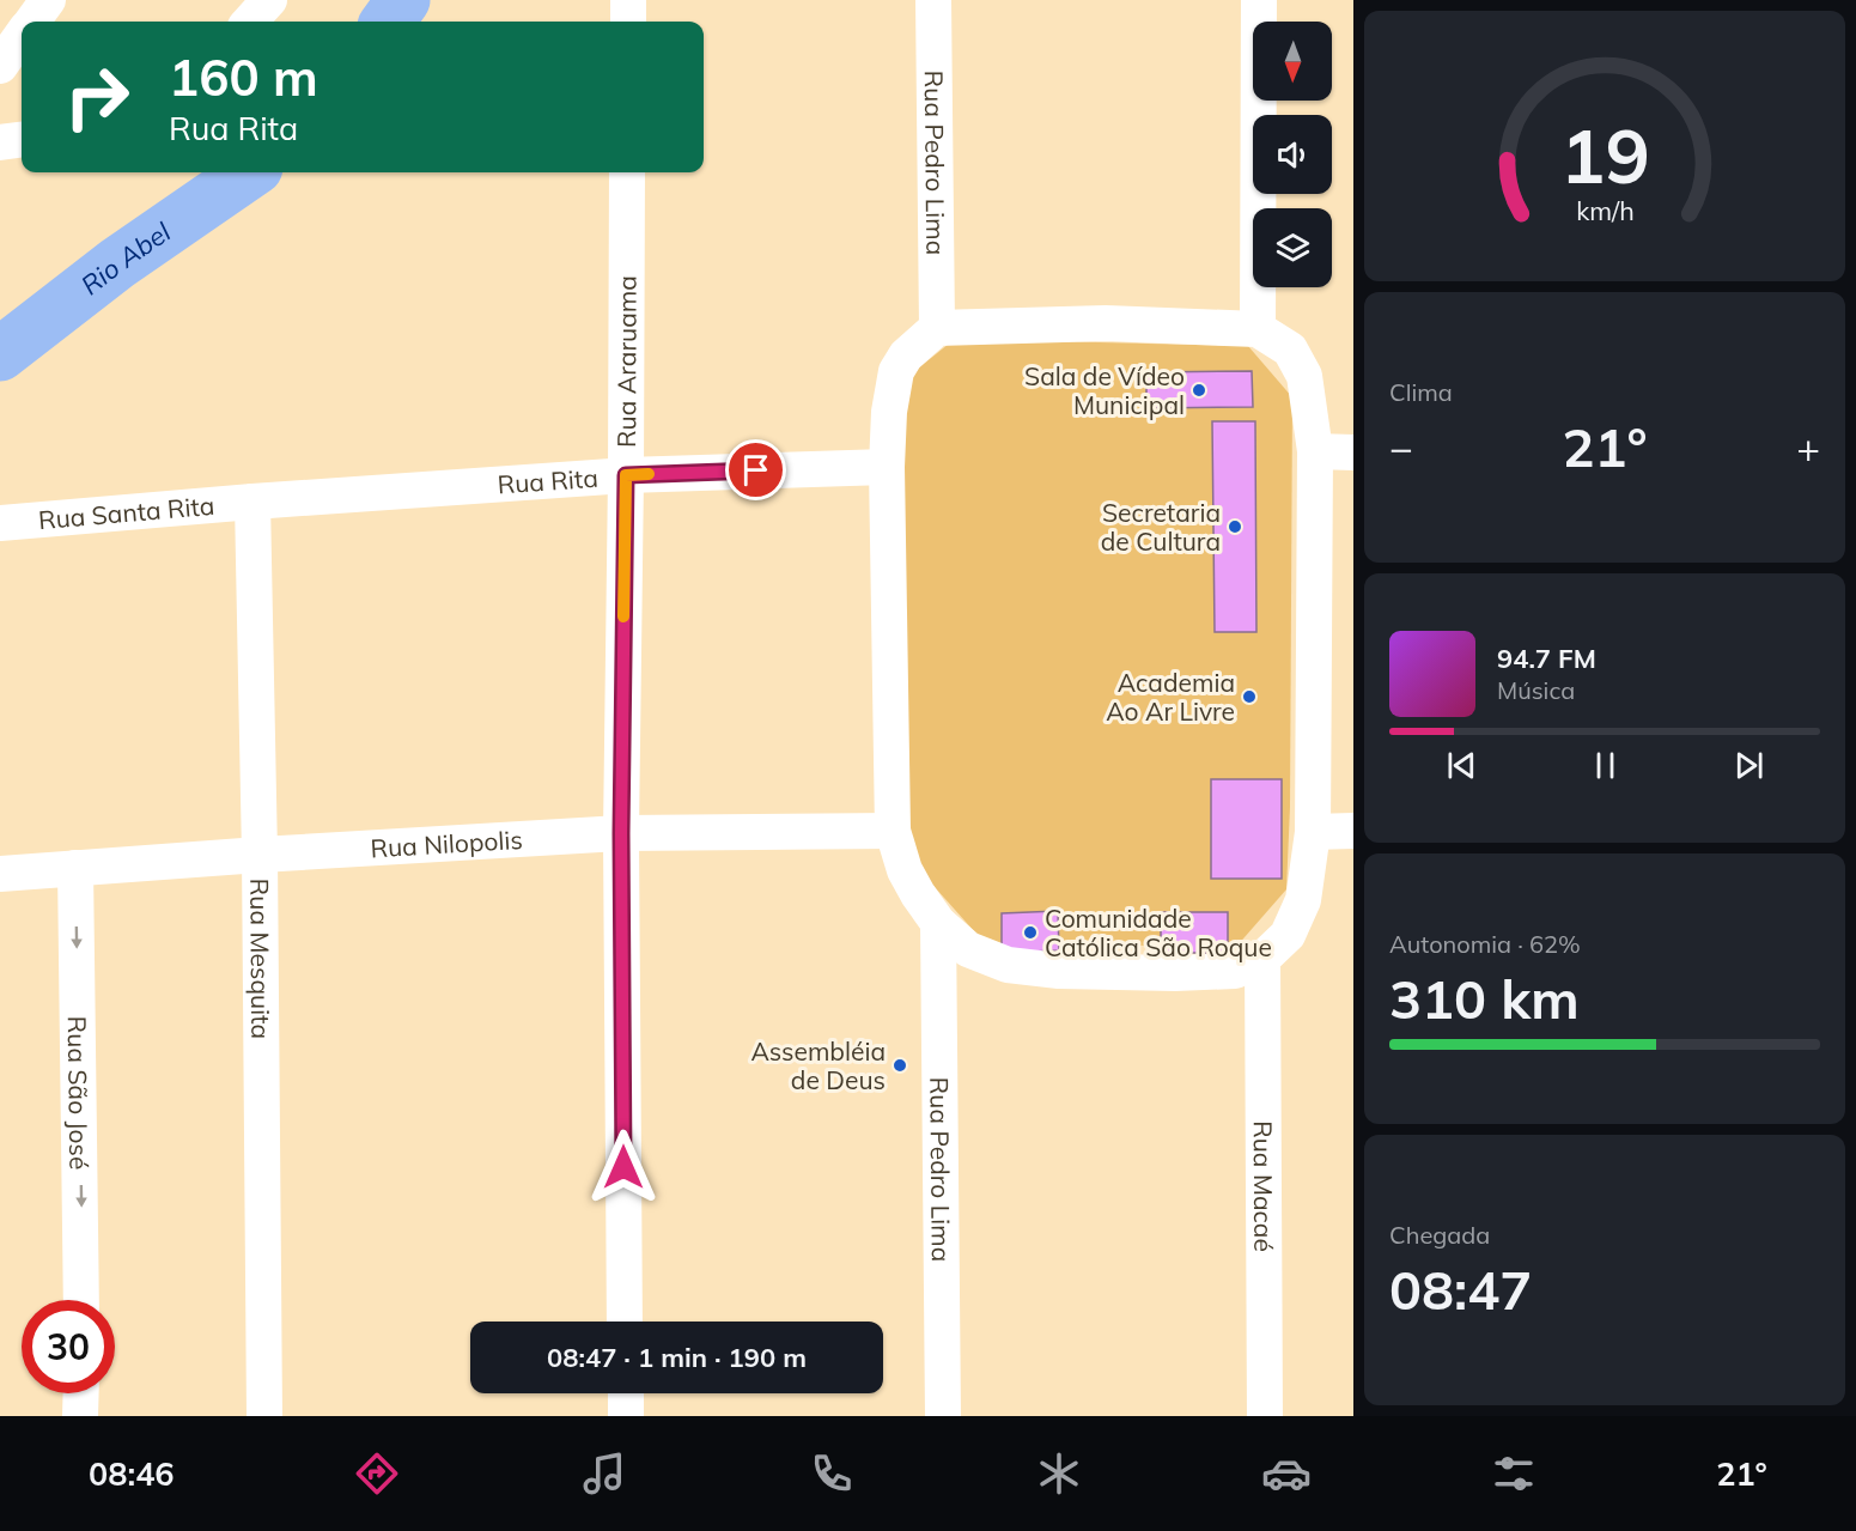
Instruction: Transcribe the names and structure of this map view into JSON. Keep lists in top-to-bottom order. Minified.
{"streets":{"street":["Rua Pedro Lima","Rua Araruama","Rua Rita","Rua Santa Rita","Rua Nilopolis","Rua Mesquita","Rua São José","Rua Macaé"]},"crossings":[["Rua Araruama","Rua Rita"],["Rua Araruama","Rua Nilopolis"],["Rua Rita","Rua Santa Rita"],["Rua Rita","Rua Mesquita"],["Rua Santa Rita","Rua Mesquita"],["Rua Nilopolis","Rua Mesquita"],["Rua Nilopolis","Rua São José"]],"one_way":["Rua São José"],"water":["Rio Abel"],"places":["Sala de Vídeo Municipal","Secretaria de Cultura","Academia Ao Ar Livre","Comunidade Católica São Roque","Assembléia de Deus"],"north":"bottom","page":{"turn":["160 m","Rua Rita"],"tile":["Clima",["Autonomia · 62%","310 km"],["Chegada","08:47"]],"heat":["−","21°","+"],"song":["94.7 FM","Música"],"limit":"30","trip":"08:47 · 1 min · 190 m","tabs":["08:46","21°"],"gauge":["19","km/h"]}}
